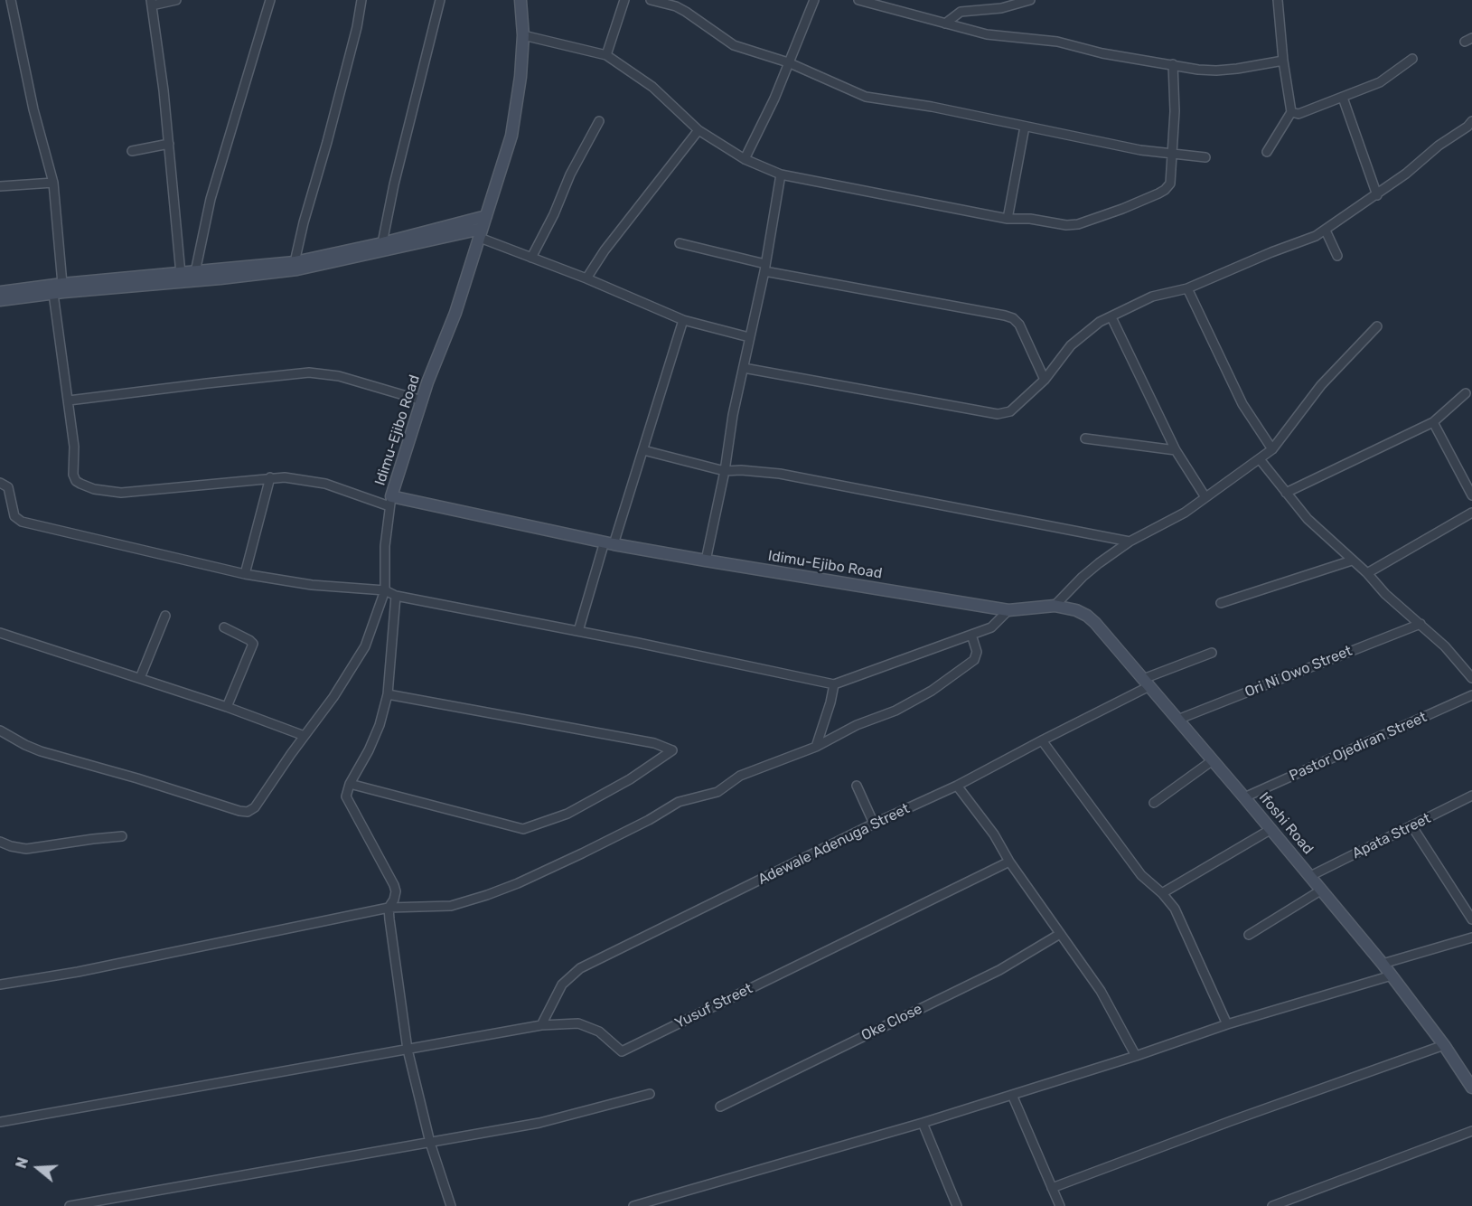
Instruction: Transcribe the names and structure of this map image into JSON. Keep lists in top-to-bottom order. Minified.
{"streets":{"main road":["Idimu-Ejibo Road","Ifoshi Road"],"street":["Ori Ni Owo Street","Pastor Ojediran Street","Apata Street","Adewale Adenuga Street","Yusuf Street","Oke Close"]},"crossings":[["Idimu-Ejibo Road","Ifoshi Road"],["Ori Ni Owo Street","Ifoshi Road"],["Pastor Ojediran Street","Ifoshi Road"],["Ifoshi Road","Apata Street"],["Ifoshi Road","Adewale Adenuga Street"],["Adewale Adenuga Street","Yusuf Street"]],"north":"left"}
